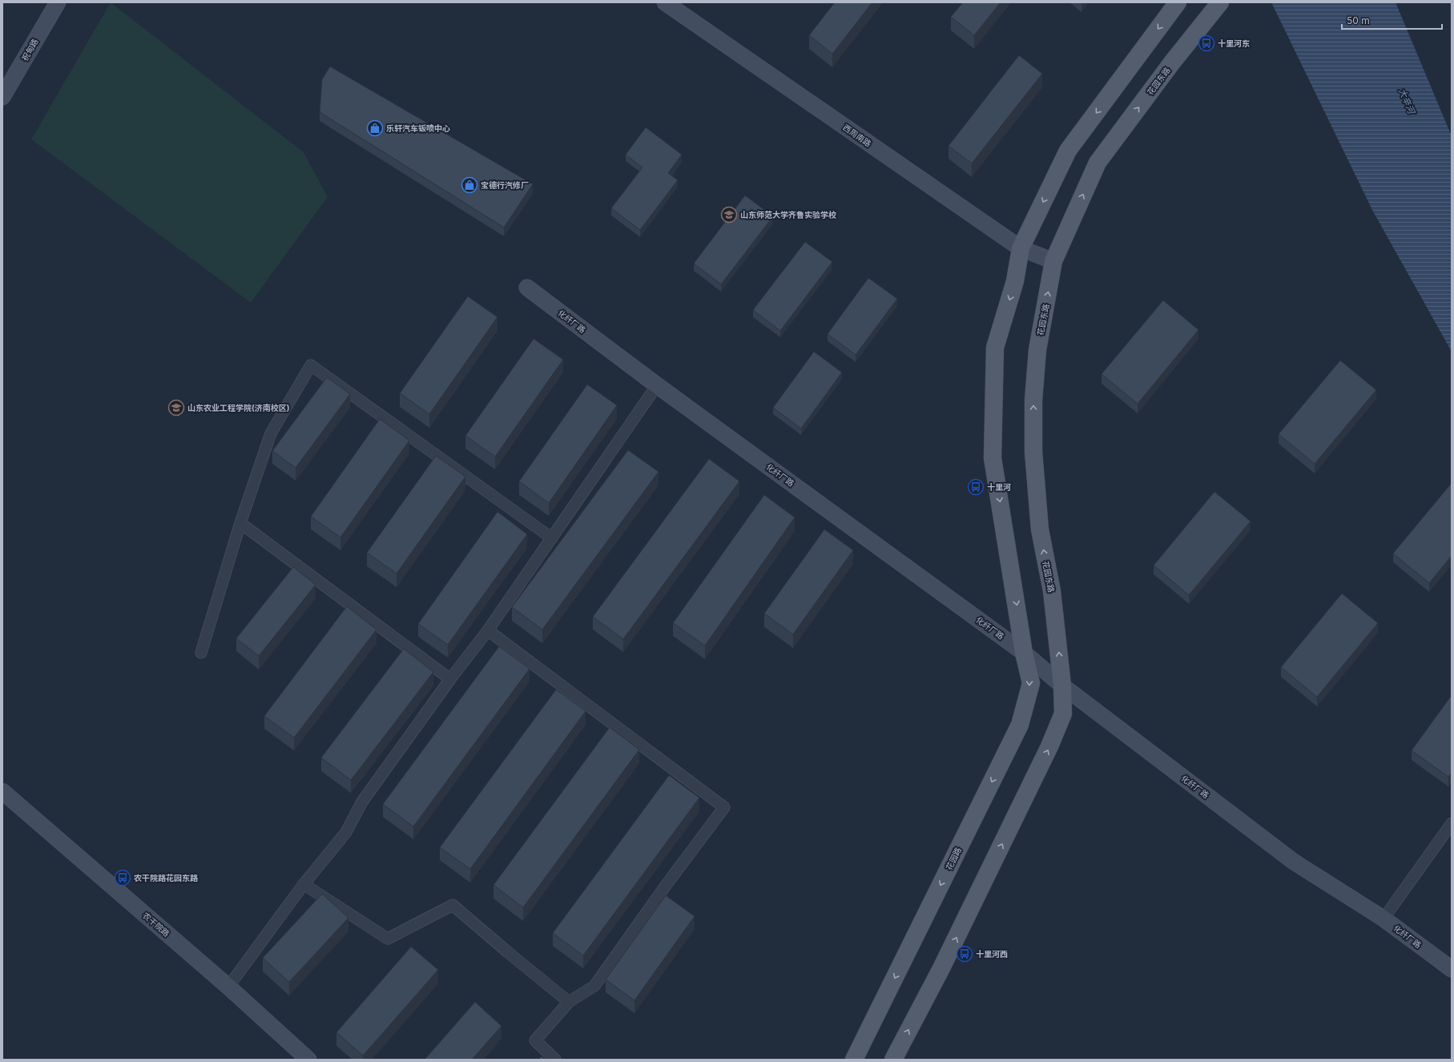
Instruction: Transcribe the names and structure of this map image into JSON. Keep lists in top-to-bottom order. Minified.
{"streets":{"main road":["花园东路","花园路"],"street":["祝甸路","西周南路","化纤厂路","农干院路"]},"crossings":[["花园东路","西周南路"],["花园东路","化纤厂路"],["化纤厂路","花园路"]],"water":["大辛河"],"places":{"bus stop":["十里河东","十里河","农干院路花园东路","十里河西"],"shop":["乐轩汽车钣喷中心","宝德行汽修厂"],"school or university":["山东师范大学齐鲁实验学校","山东农业工程学院(济南校区)"]},"scale_bar":"50 m"}
